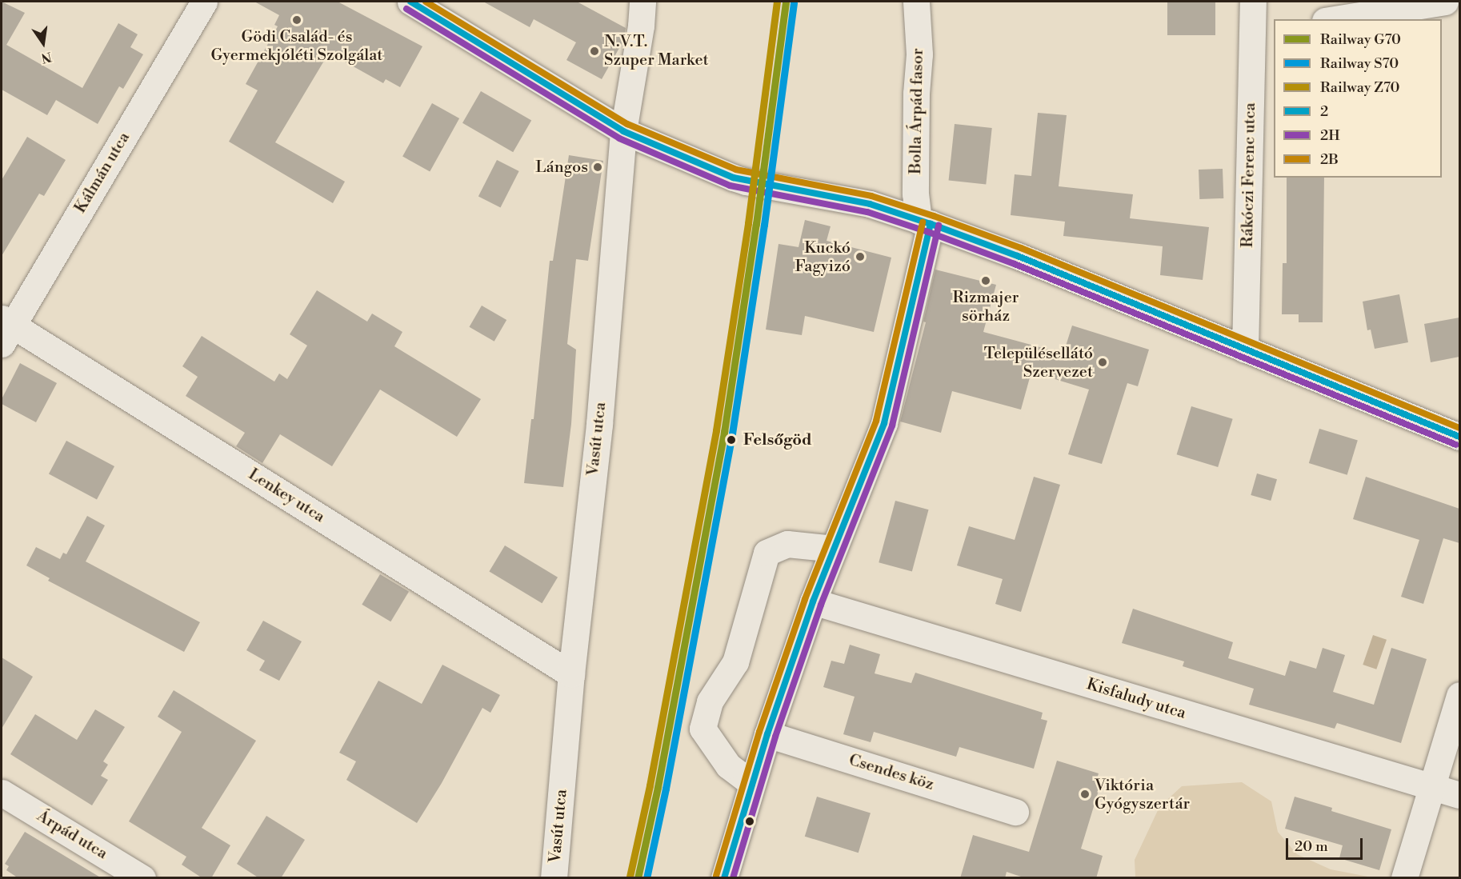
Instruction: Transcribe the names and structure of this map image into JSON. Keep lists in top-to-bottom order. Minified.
{"streets":{"street":["Bolla Árpád fasor","Kálmán utca","Rákóczi Ferenc utca","Vasút utca","Lenkey utca","Kisfaludy utca","Csendes köz","Árpád utca"]},"crossings":[["Bolla Árpád fasor","Kisfaludy utca"],["Bolla Árpád fasor","Csendes köz"],["Kálmán utca","Lenkey utca"],["Vasút utca","Lenkey utca"]],"places":["Gödi Család- és Gyermekjóléti Szolgálat","N.V.T. Szuper Market","Lángos","Kuckó Fagyizó","Rizmajer sörház","Településellátó Szervezet","Felsőgöd","Viktória Gyógyszertár"],"lines":["rail line G70","rail line Z70","transit line 2","transit line 2B","rail line S70","transit line 2H"],"legend":["Railway G70","Railway S70","Railway Z70","2","2H","2B"],"scale_bar":"20 m","north":"bottom"}
